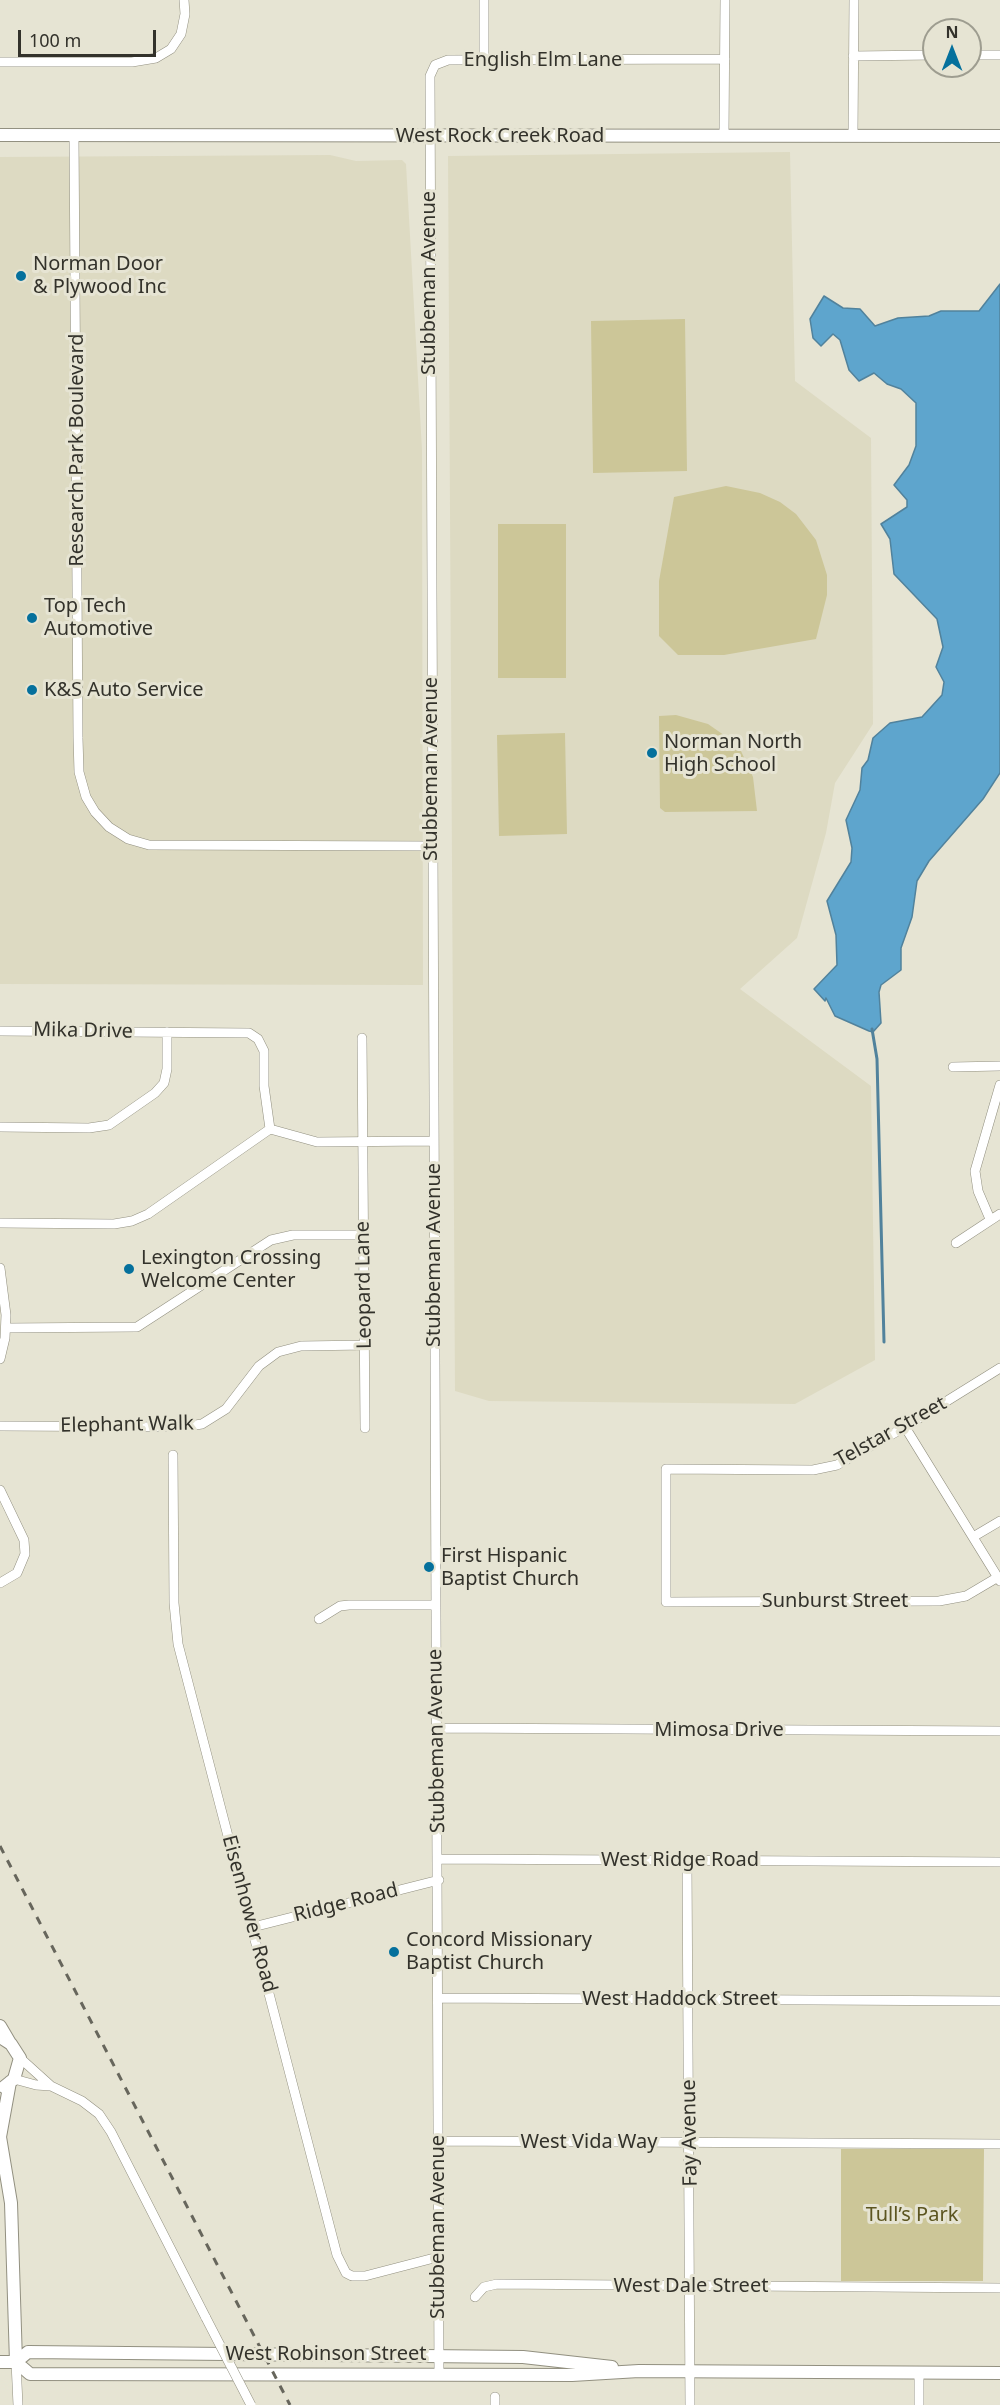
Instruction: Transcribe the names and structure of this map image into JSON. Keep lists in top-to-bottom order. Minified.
{"streets":{"main road":["West Rock Creek Road","West Robinson Street"],"street":["English Elm Lane","Stubbeman Avenue","Research Park Boulevard","Mika Drive","Leopard Lane","Elephant Walk","Telstar Street","Sunburst Street","Mimosa Drive","West Ridge Road","Ridge Road","Eisenhower Road","West Haddock Street","Fay Avenue","West Vida Way","West Dale Street"]},"crossings":[["English Elm Lane","West Rock Creek Road"],["English Elm Lane","Stubbeman Avenue"],["West Rock Creek Road","Stubbeman Avenue"],["West Rock Creek Road","Research Park Boulevard"],["Stubbeman Avenue","Research Park Boulevard"],["Stubbeman Avenue","Mimosa Drive"],["Stubbeman Avenue","West Ridge Road"],["Stubbeman Avenue","Ridge Road"],["Stubbeman Avenue","Eisenhower Road"],["Stubbeman Avenue","West Haddock Street"],["Stubbeman Avenue","West Vida Way"],["Stubbeman Avenue","West Robinson Street"],["Leopard Lane","Elephant Walk"],["Telstar Street","Sunburst Street"],["West Ridge Road","Fay Avenue"],["Ridge Road","Eisenhower Road"],["West Haddock Street","Fay Avenue"],["Fay Avenue","West Vida Way"],["Fay Avenue","West Dale Street"],["Fay Avenue","West Robinson Street"]],"parks":["Tull’s Park"],"places":["Norman Door & Plywood Inc","Top Tech Automotive","K&S Auto Service","Norman North High School","Lexington Crossing Welcome Center","First Hispanic Baptist Church","Concord Missionary Baptist Church"],"scale_bar":"100 m","north":"top"}
